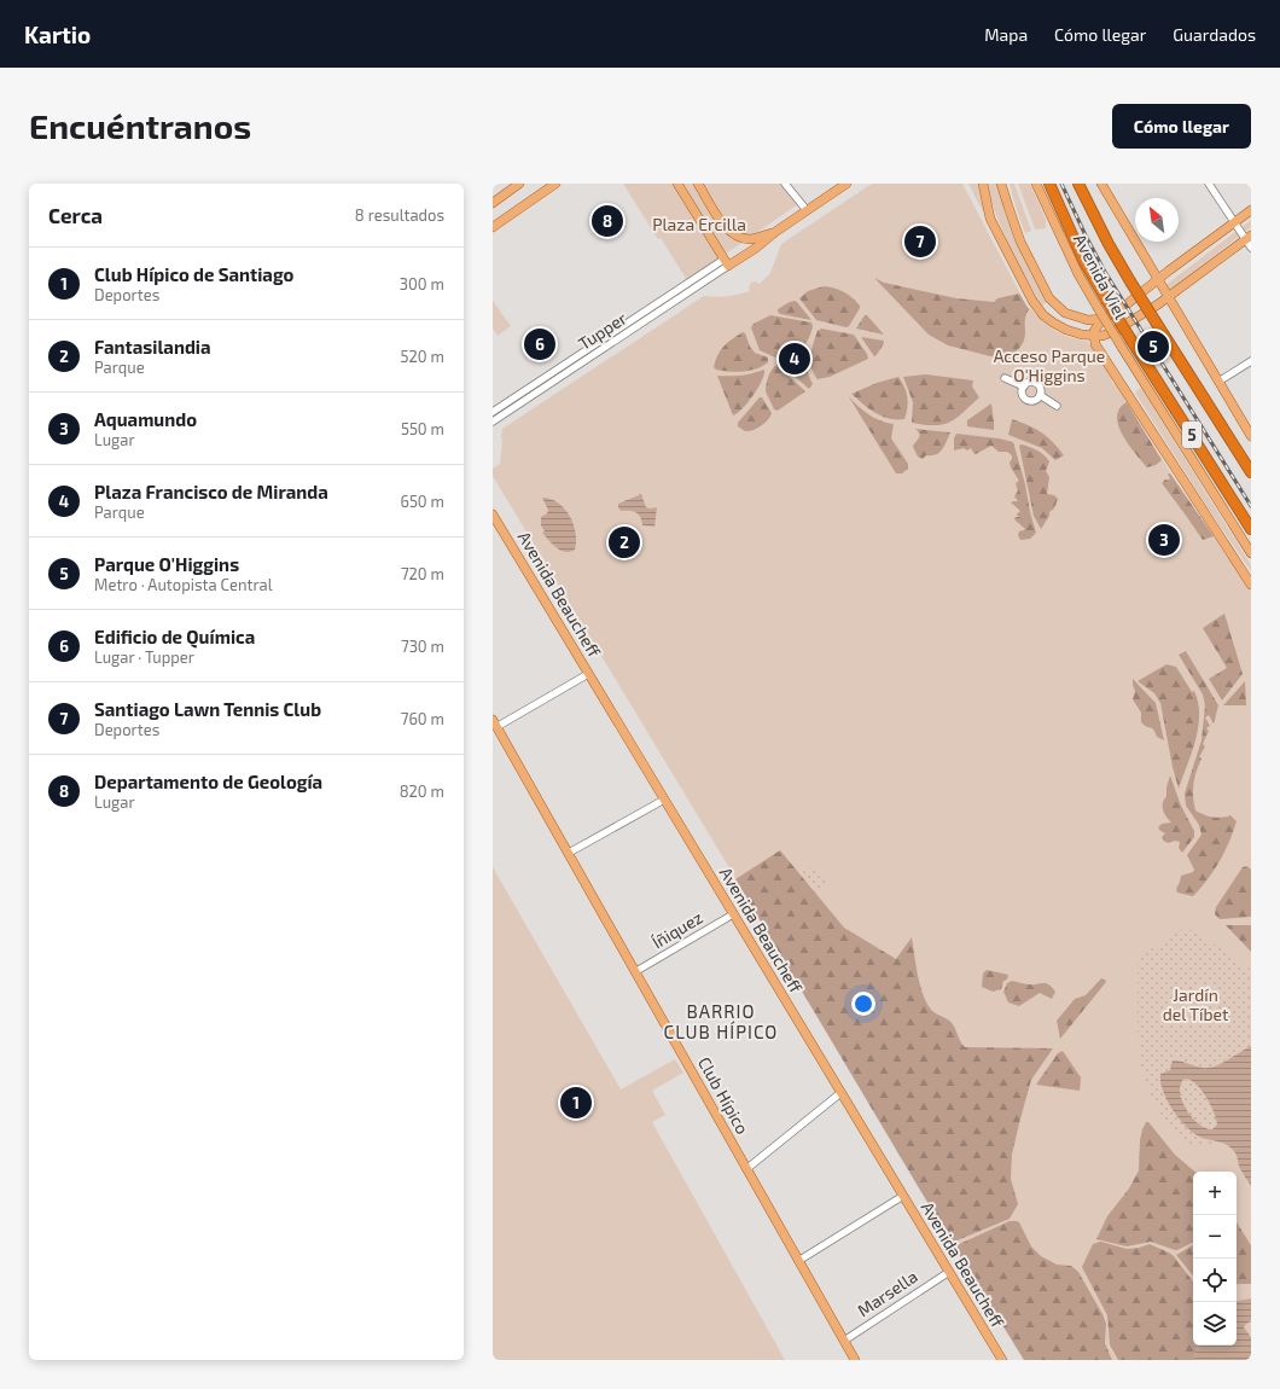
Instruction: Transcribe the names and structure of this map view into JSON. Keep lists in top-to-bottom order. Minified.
{"streets":{"highway":["5"],"main road":["Avenida Viel","Avenida Beaucheff","Club Hípico"],"street":["Tupper","Íñiquez","Marsella"]},"crossings":[["Avenida Beaucheff","Íñiquez"],["Avenida Beaucheff","Marsella"],["Íñiquez","Club Hípico"],["Club Hípico","Marsella"]],"districts":["BARRIO CLUB HÍPICO"],"parks":["Plaza Ercilla","Acceso Parque O'Higgins","Jardín del Tíbet"],"north":"top left","page":{"header":"Kartio","nav":["Mapa","Cómo llegar","Guardados"],"buttons":"Cómo llegar","title":"Encuéntranos","heading":["Cerca","8 resultados"],"pins":["8","7","6","5","4","3","2","1"],"list":[{"mark":"1","name":"Club Hípico de Santiago","note":"Deportes","value":"300 m"},{"mark":"2","name":"Fantasilandia","note":"Parque","value":"520 m"},{"mark":"3","name":"Aquamundo","note":"Lugar","value":"550 m"},{"mark":"4","name":"Plaza Francisco de Miranda","note":"Parque","value":"650 m"},{"mark":"5","name":"Parque O'Higgins","note":"Metro · Autopista Central","value":"720 m"},{"mark":"6","name":"Edificio de Química","note":"Lugar · Tupper","value":"730 m"},{"mark":"7","name":"Santiago Lawn Tennis Club","note":"Deportes","value":"760 m"},{"mark":"8","name":"Departamento de Geología","note":"Lugar","value":"820 m"}],"map_buttons":["+","−"]}}
